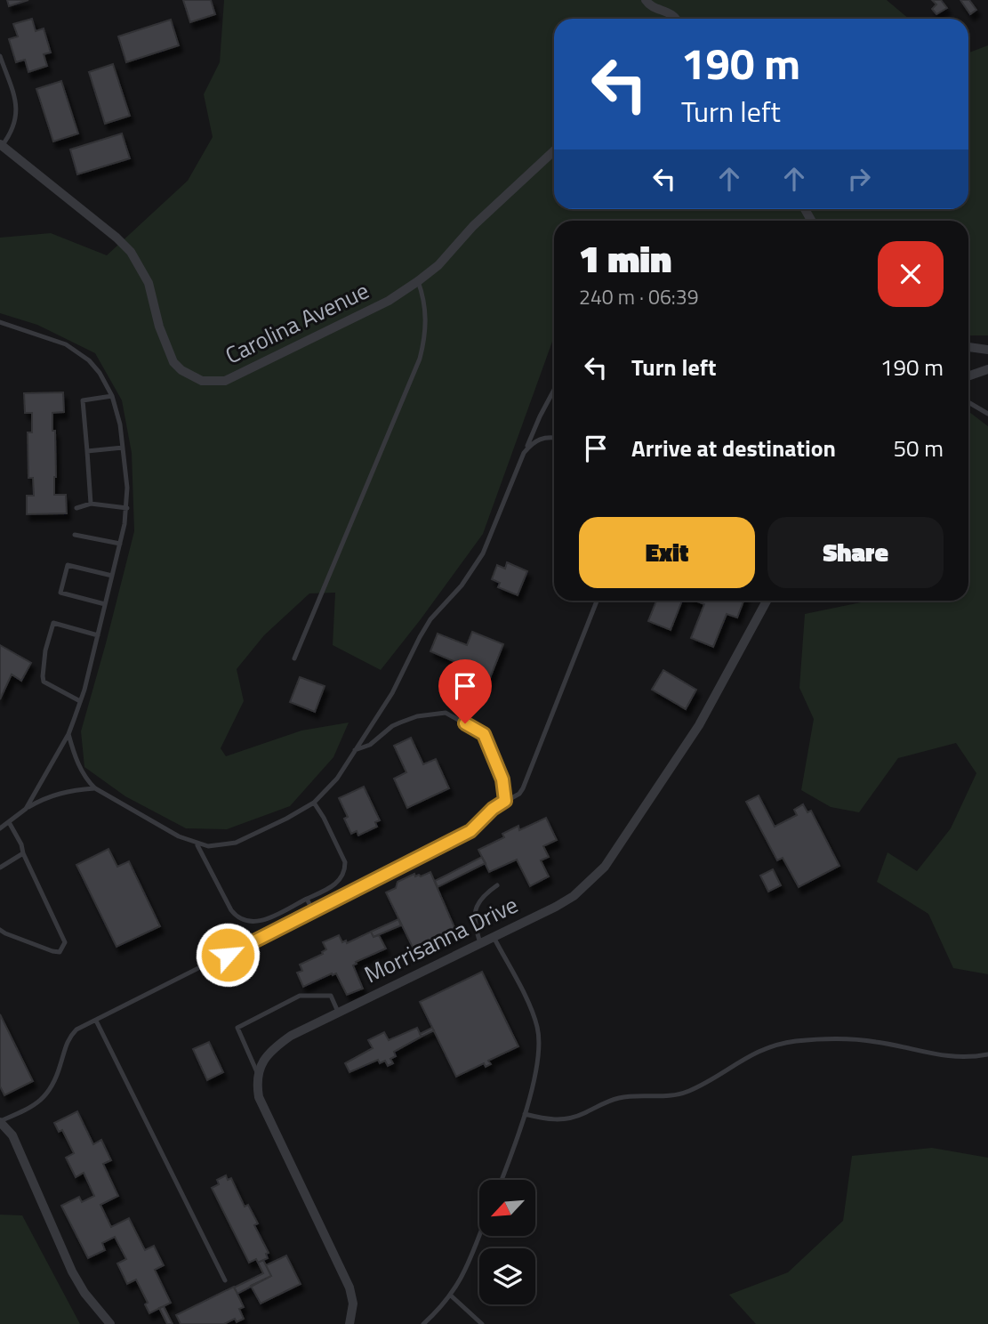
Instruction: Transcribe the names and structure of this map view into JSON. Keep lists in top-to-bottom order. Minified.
{"streets":{"street":["Carolina Avenue","Morrisanna Drive"]},"north":"bottom left","page":{"turn":["190 m","Turn left"],"heading":["1 min","240 m · 06:39"],"list":[{"name":"Turn left","value":"190 m"},{"name":"Arrive at destination","value":"50 m"}],"buttons":["Exit","Share"]}}
